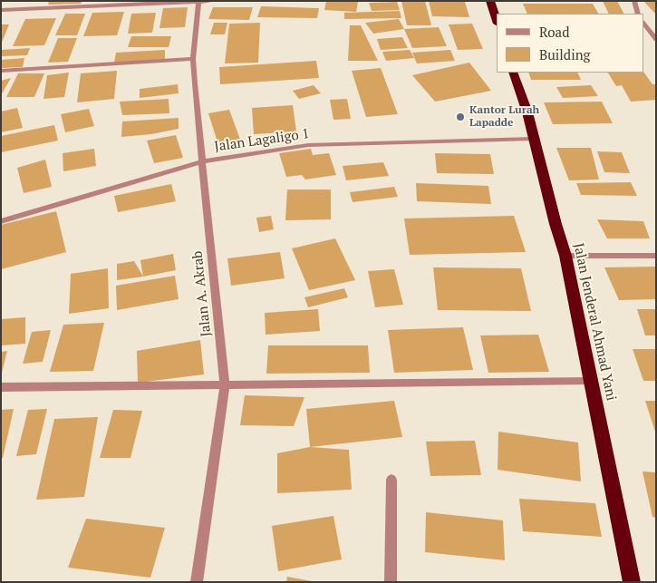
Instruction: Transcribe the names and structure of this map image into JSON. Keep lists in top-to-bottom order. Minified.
{"streets":{"highway":["Jalan Jenderal Ahmad Yani"],"street":["Jalan Lagaligo 1","Jalan A. Akrab"]},"crossings":[["Jalan Lagaligo 1","Jalan A. Akrab"],["Jalan Lagaligo 1","Jalan Jenderal Ahmad Yani"]],"places":["Kantor Lurah Lapadde"],"legend":["Road","Building"]}
